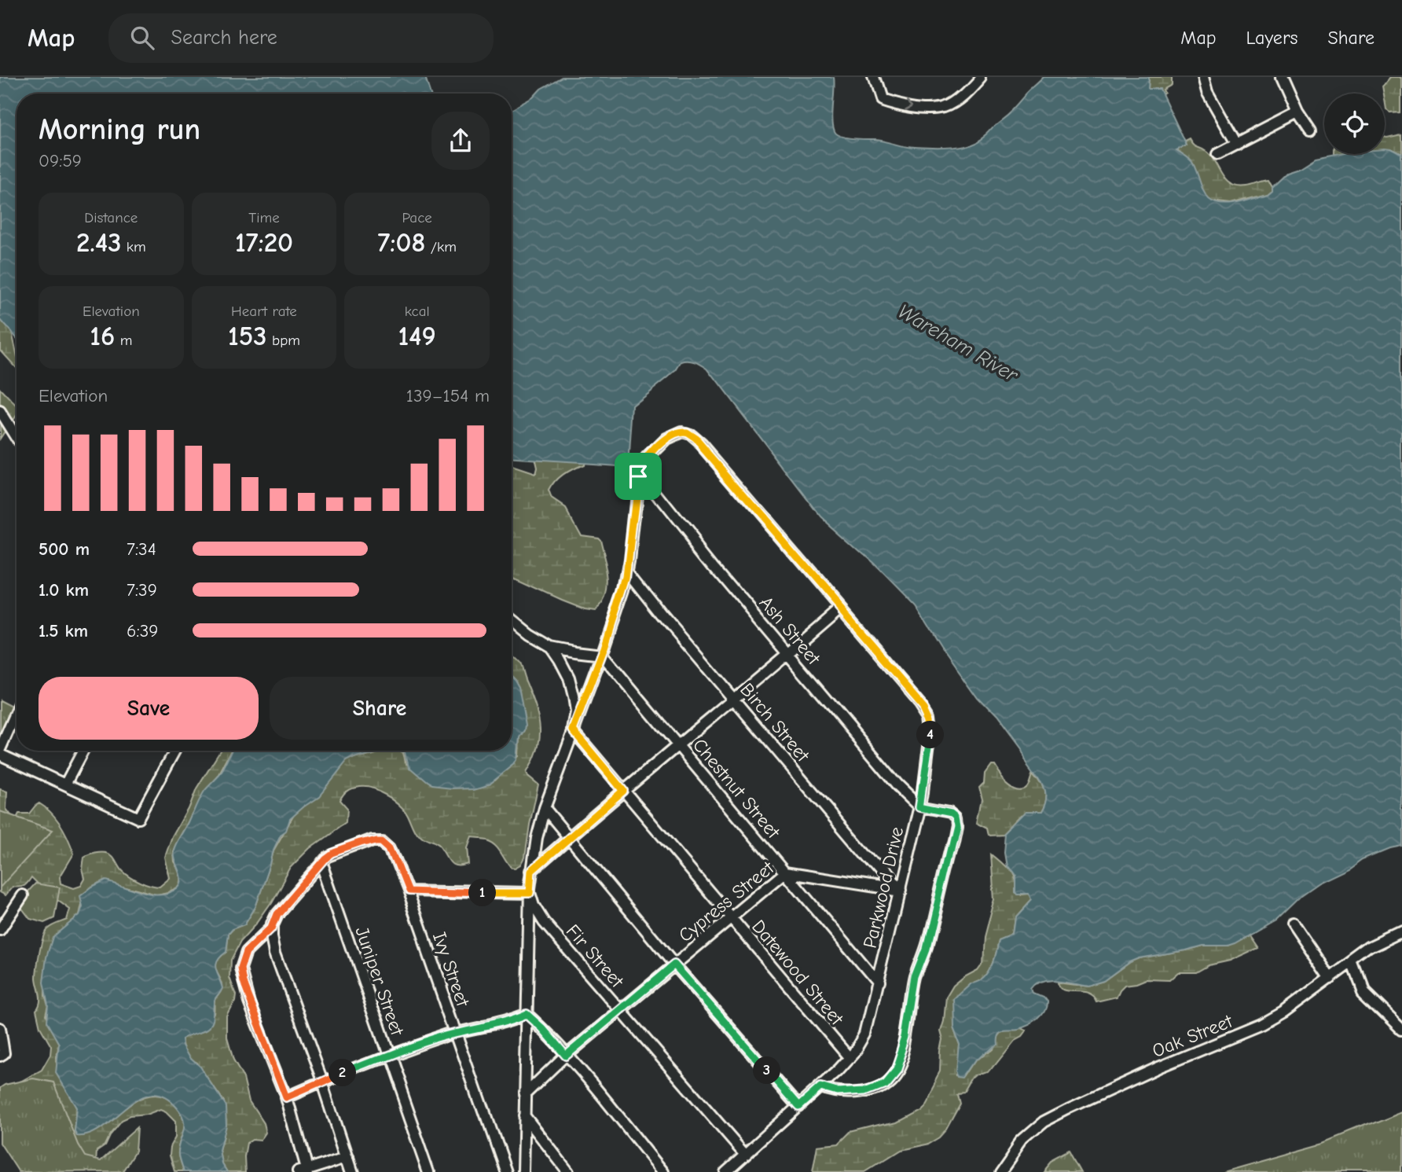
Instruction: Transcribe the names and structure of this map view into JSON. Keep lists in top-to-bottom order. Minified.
{"streets":{"street":["Ash Street","Birch Street","Chestnut Street","Parkwood Drive","Cypress Street","Fir Street","Ivy Street","Datewood Street","Juniper Street","Oak Street"]},"crossings":[["Ash Street","Parkwood Drive"],["Birch Street","Parkwood Drive"],["Birch Street","Cypress Street"],["Chestnut Street","Parkwood Drive"],["Chestnut Street","Cypress Street"],["Parkwood Drive","Cypress Street"],["Parkwood Drive","Fir Street"],["Parkwood Drive","Datewood Street"],["Cypress Street","Fir Street"],["Cypress Street","Datewood Street"],["Ivy Street","Juniper Street"]],"water":["Wareham River"],"page":{"header":"Map","search":"Search here","nav":["Map","Layers","Share"],"heading":["Morning run","09:59"],"stats":[["Distance","2.43 km"],["Time","17:20"],["Pace","7:08 /km"],["Elevation","16 m"],["Heart rate","153 bpm"],["kcal","149"]],"chart":["Elevation","139–154 m"],"list":[{"name":"500 m","note":"7:34"},{"name":"1.0 km","note":"7:39"},{"name":"1.5 km","note":"6:39"}],"buttons":["Save","Share"],"pins":["4","1","3","2"]}}
